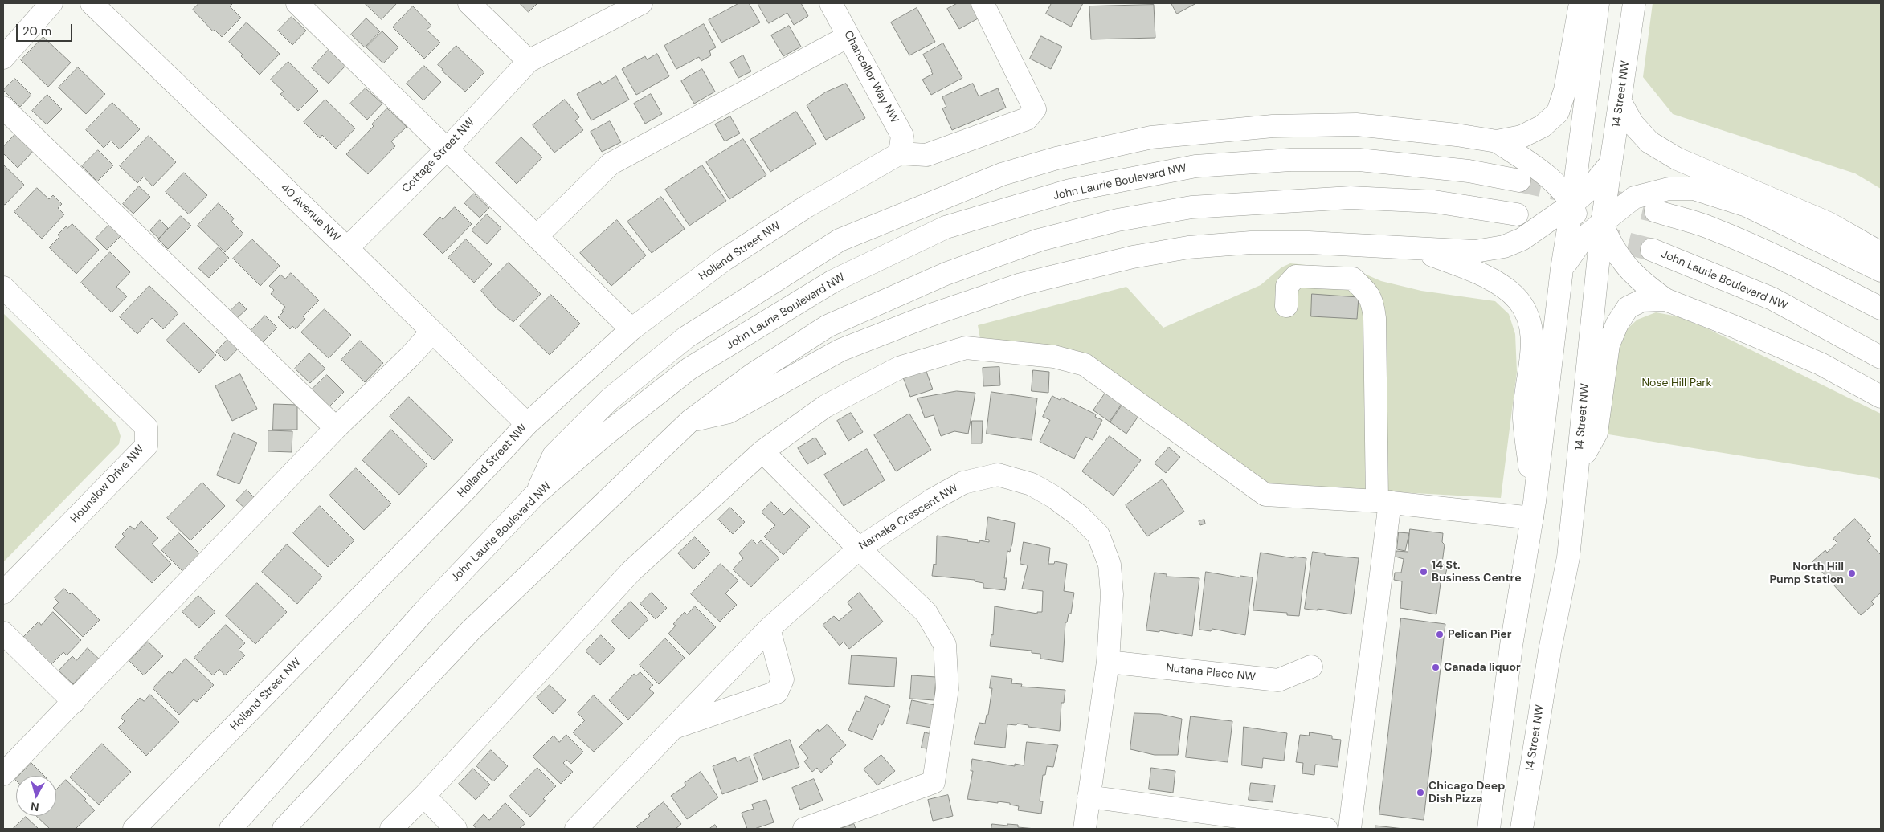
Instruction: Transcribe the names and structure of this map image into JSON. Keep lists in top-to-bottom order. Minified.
{"streets":{"main road":["Chancellor Way NW","14 Street NW","Cottage Street NW","John Laurie Boulevard NW","40 Avenue NW","Holland Street NW","Hounslow Drive NW","Namaka Crescent NW","Nutana Place NW"]},"crossings":[["Chancellor Way NW","Holland Street NW"],["Cottage Street NW","40 Avenue NW"],["40 Avenue NW","Holland Street NW"],["Namaka Crescent NW","Nutana Place NW"]],"parks":["Nose Hill Park"],"places":["14 St. Business Centre","North Hill Pump Station","Pelican Pier","Canada liquor","Chicago Deep Dish Pizza"],"scale_bar":"20 m","north":"bottom"}
